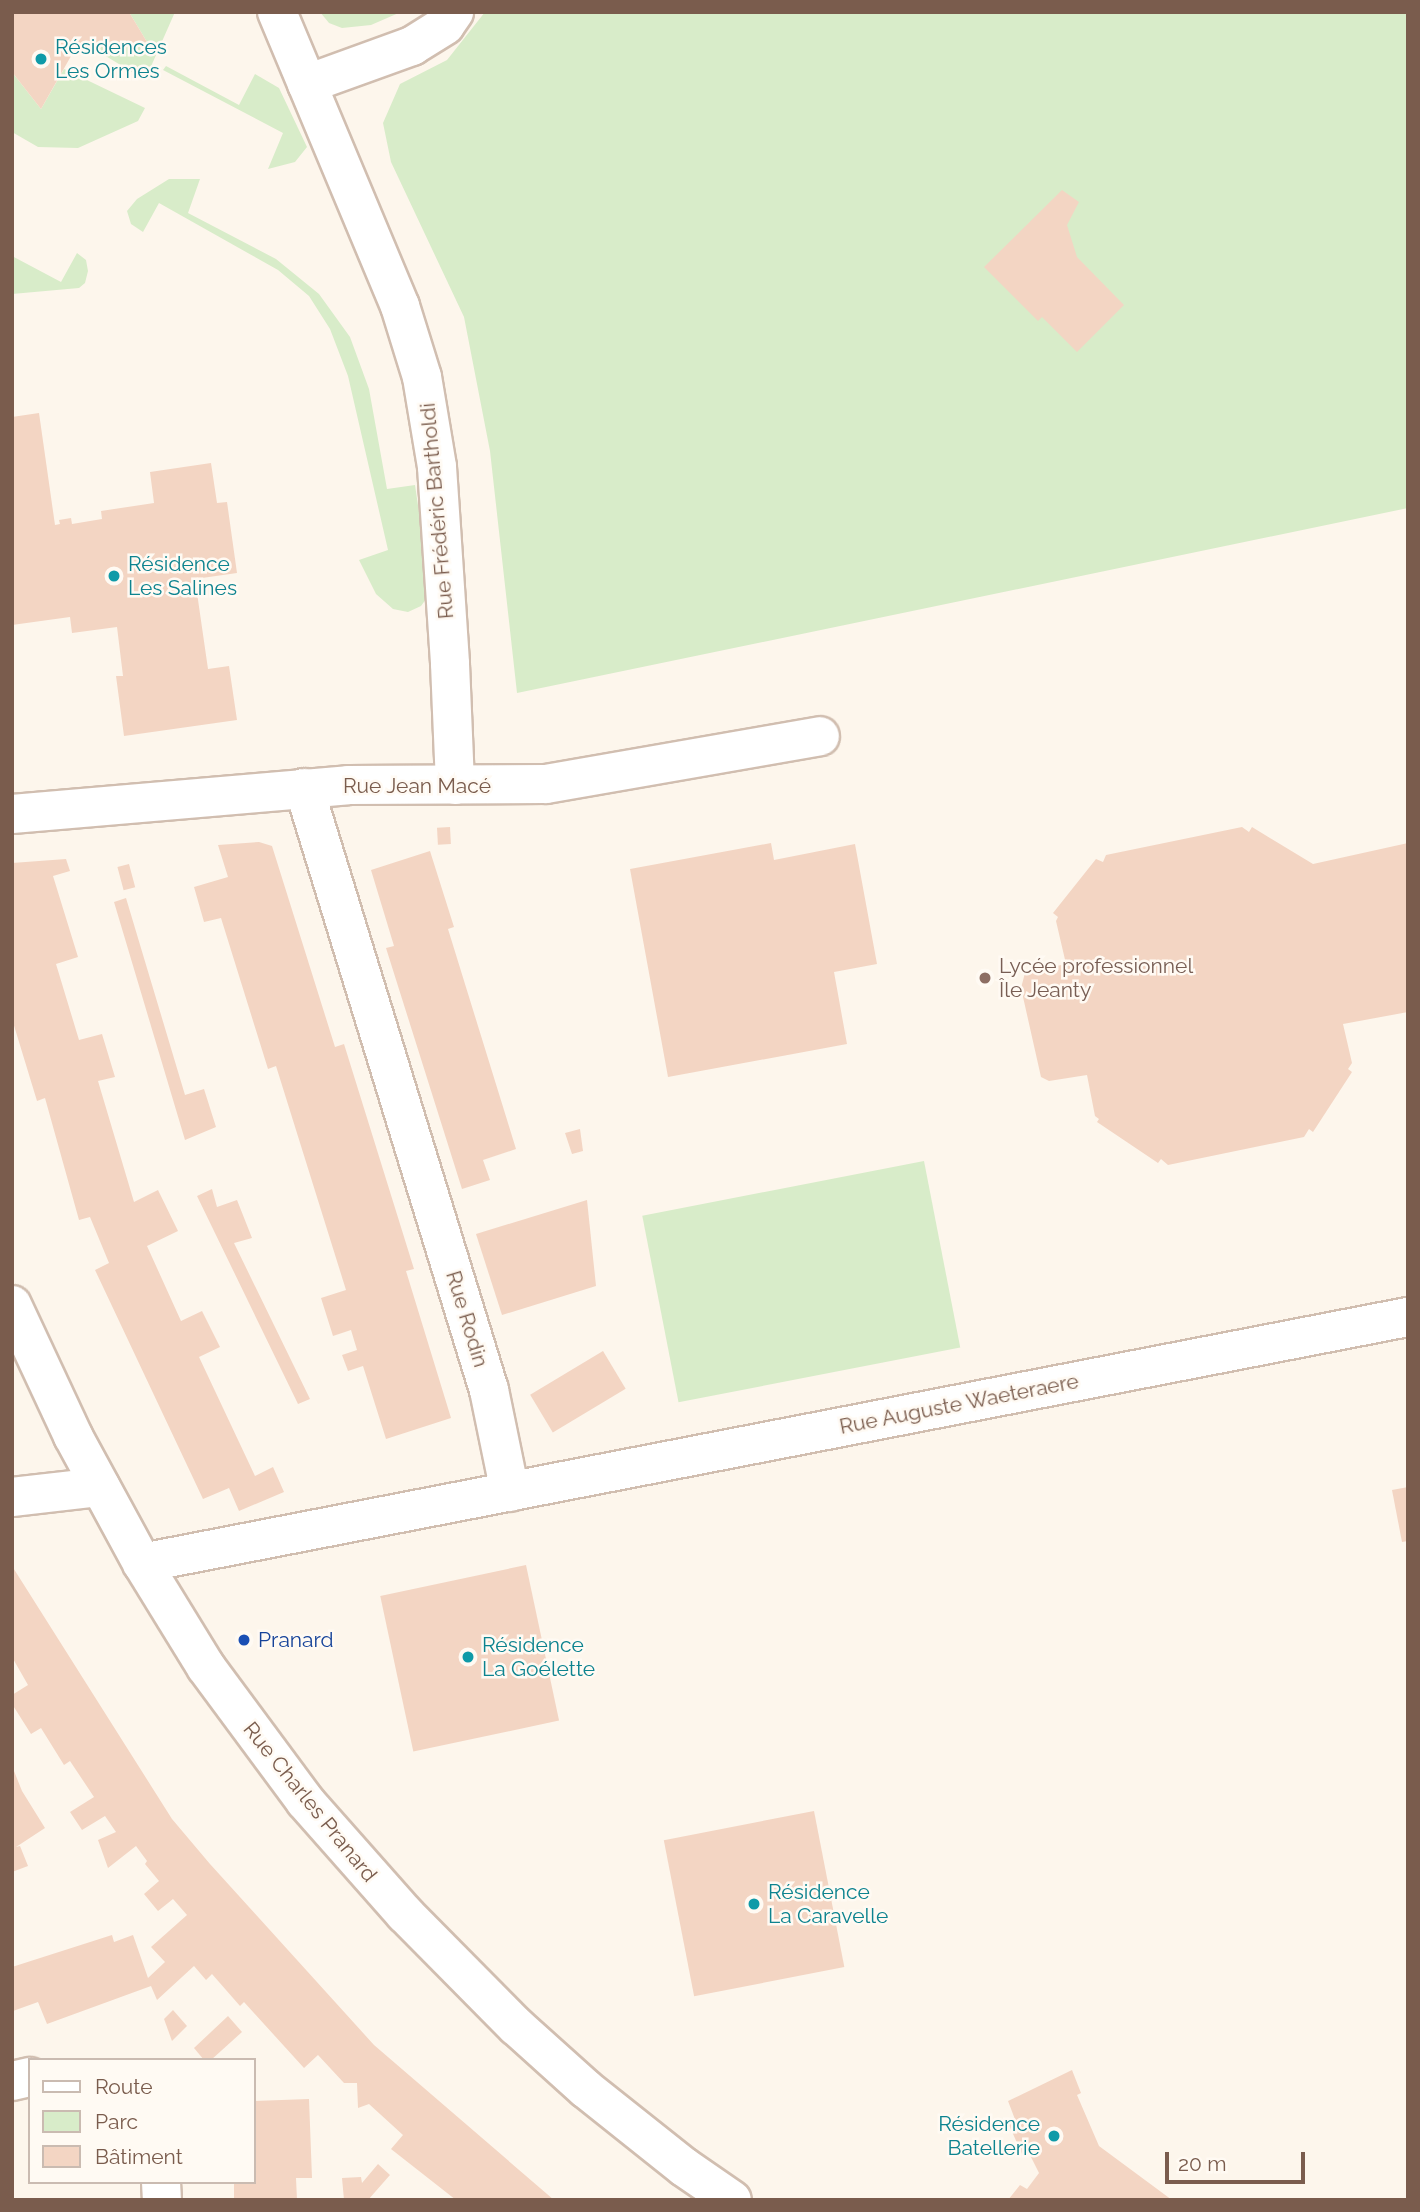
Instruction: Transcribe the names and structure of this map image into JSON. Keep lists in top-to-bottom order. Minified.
{"streets":{"street":["Rue Frédéric Bartholdi","Rue Jean Macé","Rue Rodin","Rue Auguste Waeteraere","Rue Charles Pranard"]},"crossings":[["Rue Frédéric Bartholdi","Rue Jean Macé"],["Rue Jean Macé","Rue Rodin"],["Rue Rodin","Rue Auguste Waeteraere"]],"places":["Résidences Les Ormes","Résidence Les Salines","Lycée professionnel Île Jeanty","Pranard","Résidence La Goélette","Résidence La Caravelle","Résidence Batellerie"],"legend":["Route","Parc","Bâtiment"],"scale_bar":"20 m"}
